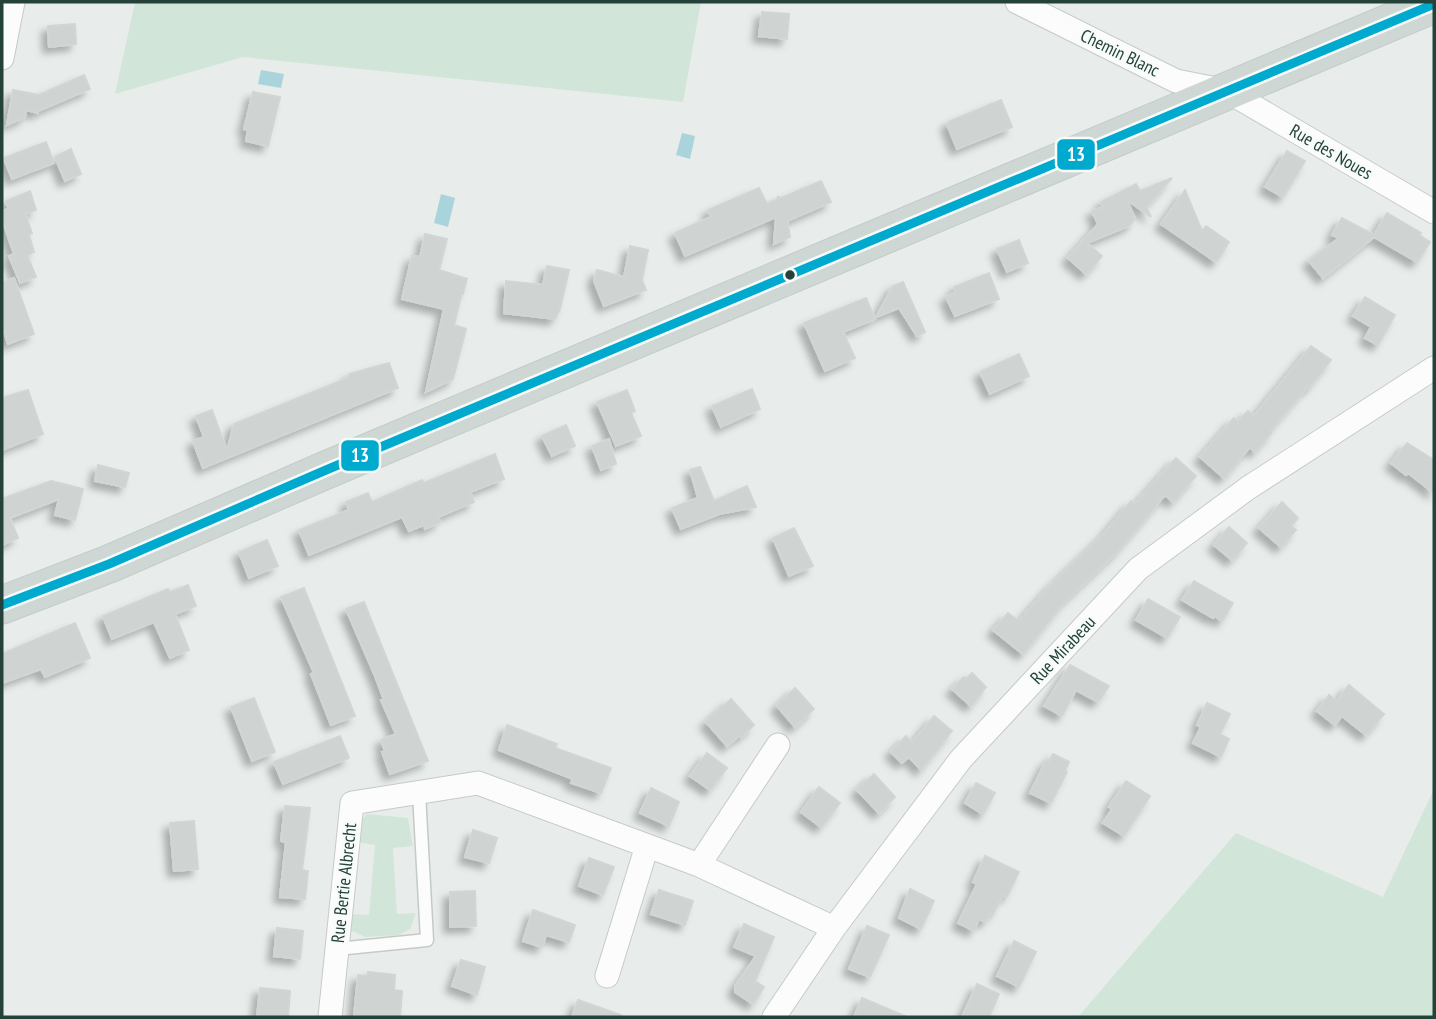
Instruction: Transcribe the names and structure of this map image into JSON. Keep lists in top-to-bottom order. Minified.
{"streets":{"street":["Chemin Blanc","Rue des Noues","Rue Mirabeau","Rue Bertie Albrecht"]},"crossings":[["Chemin Blanc","Rue des Noues"],["Rue Mirabeau","Rue Bertie Albrecht"]],"lines":["transit line 13"]}
